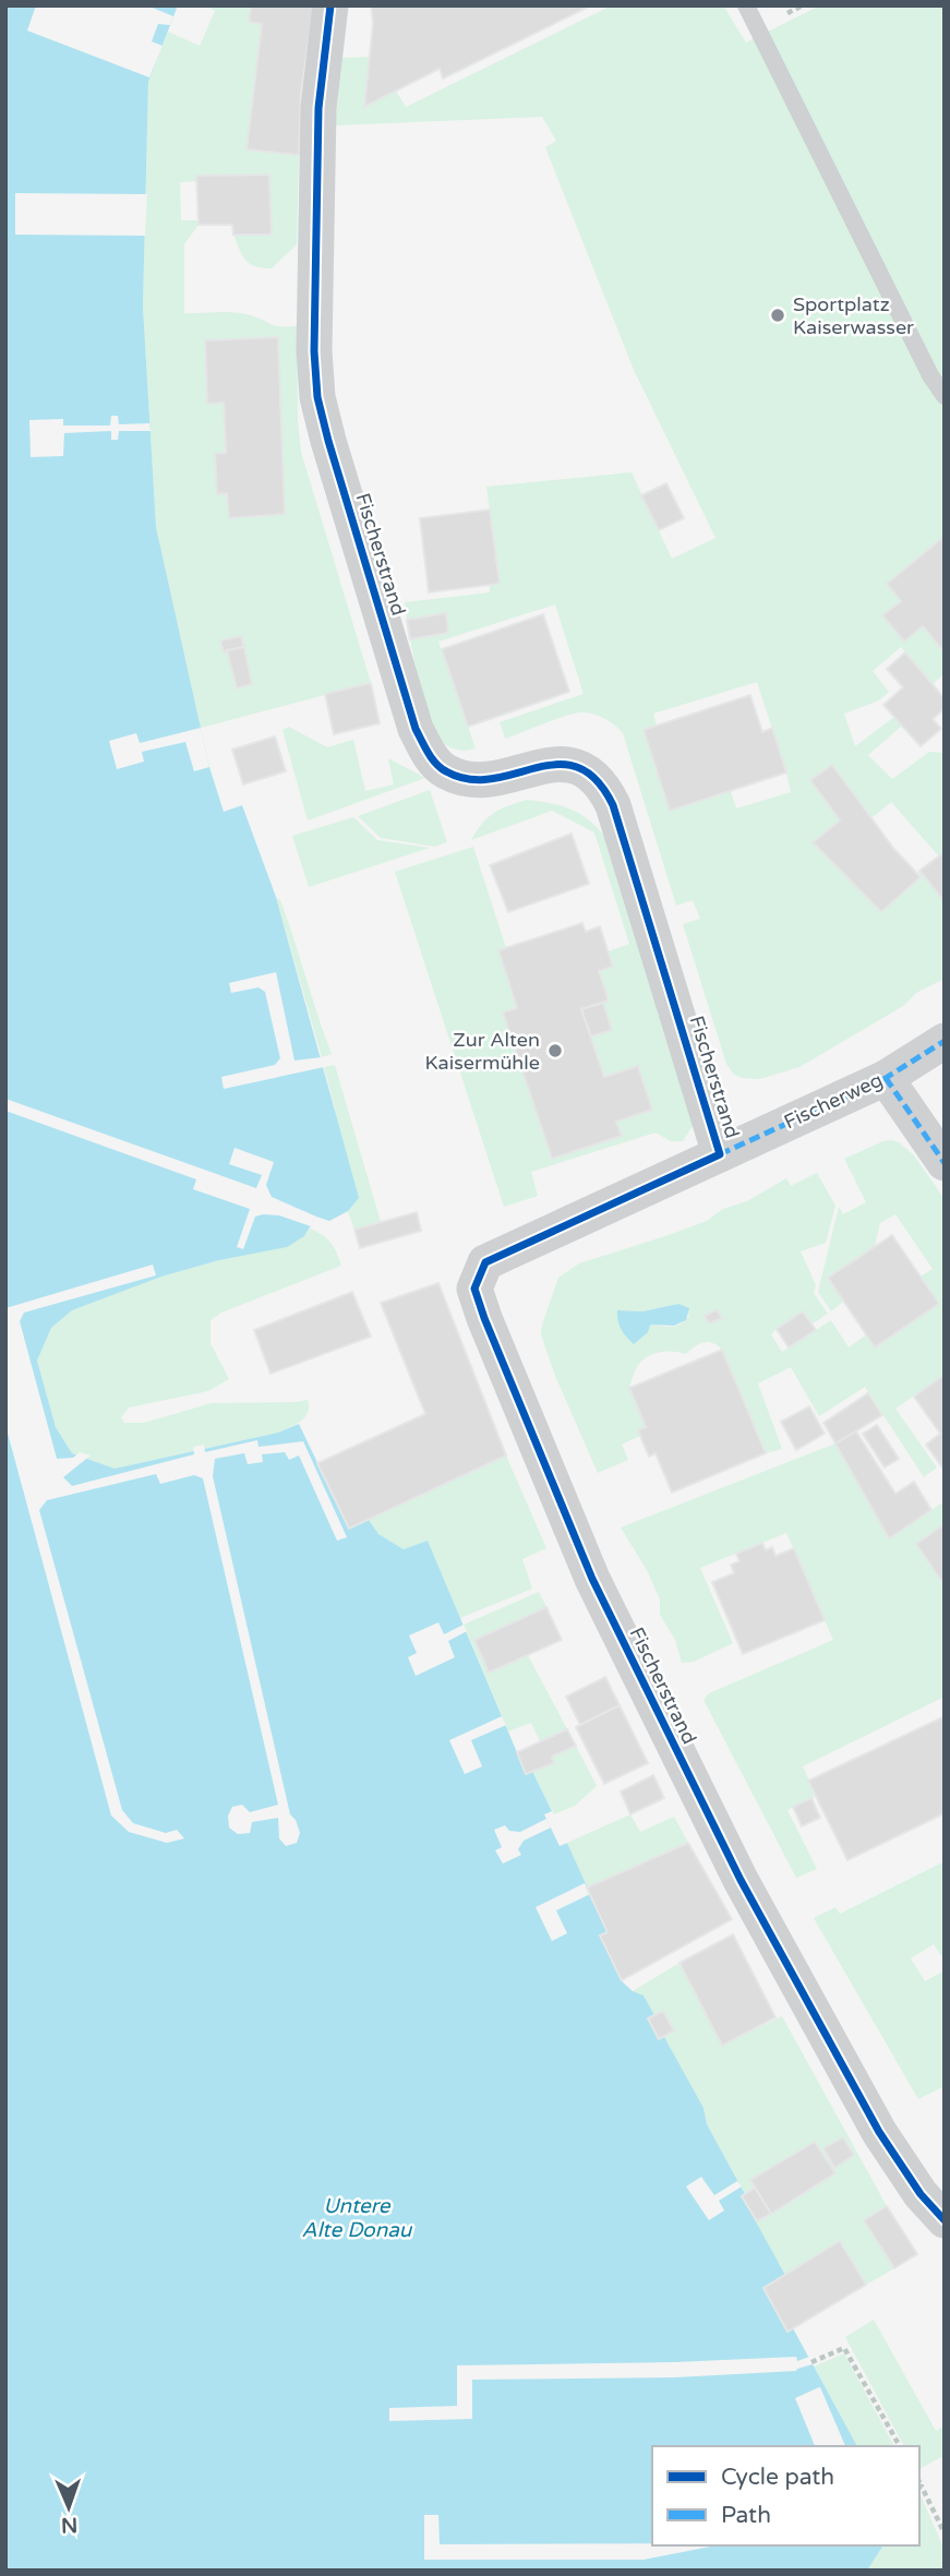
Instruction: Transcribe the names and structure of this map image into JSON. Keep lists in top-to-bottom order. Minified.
{"streets":{"street":["Fischerstrand","Fischerweg"]},"crossings":[["Fischerstrand","Fischerweg"]],"water":["Untere Alte Donau"],"places":["Sportplatz Kaiserwasser","Zur Alten Kaisermühle"],"legend":["Cycle path","Path"],"north":"bottom"}
